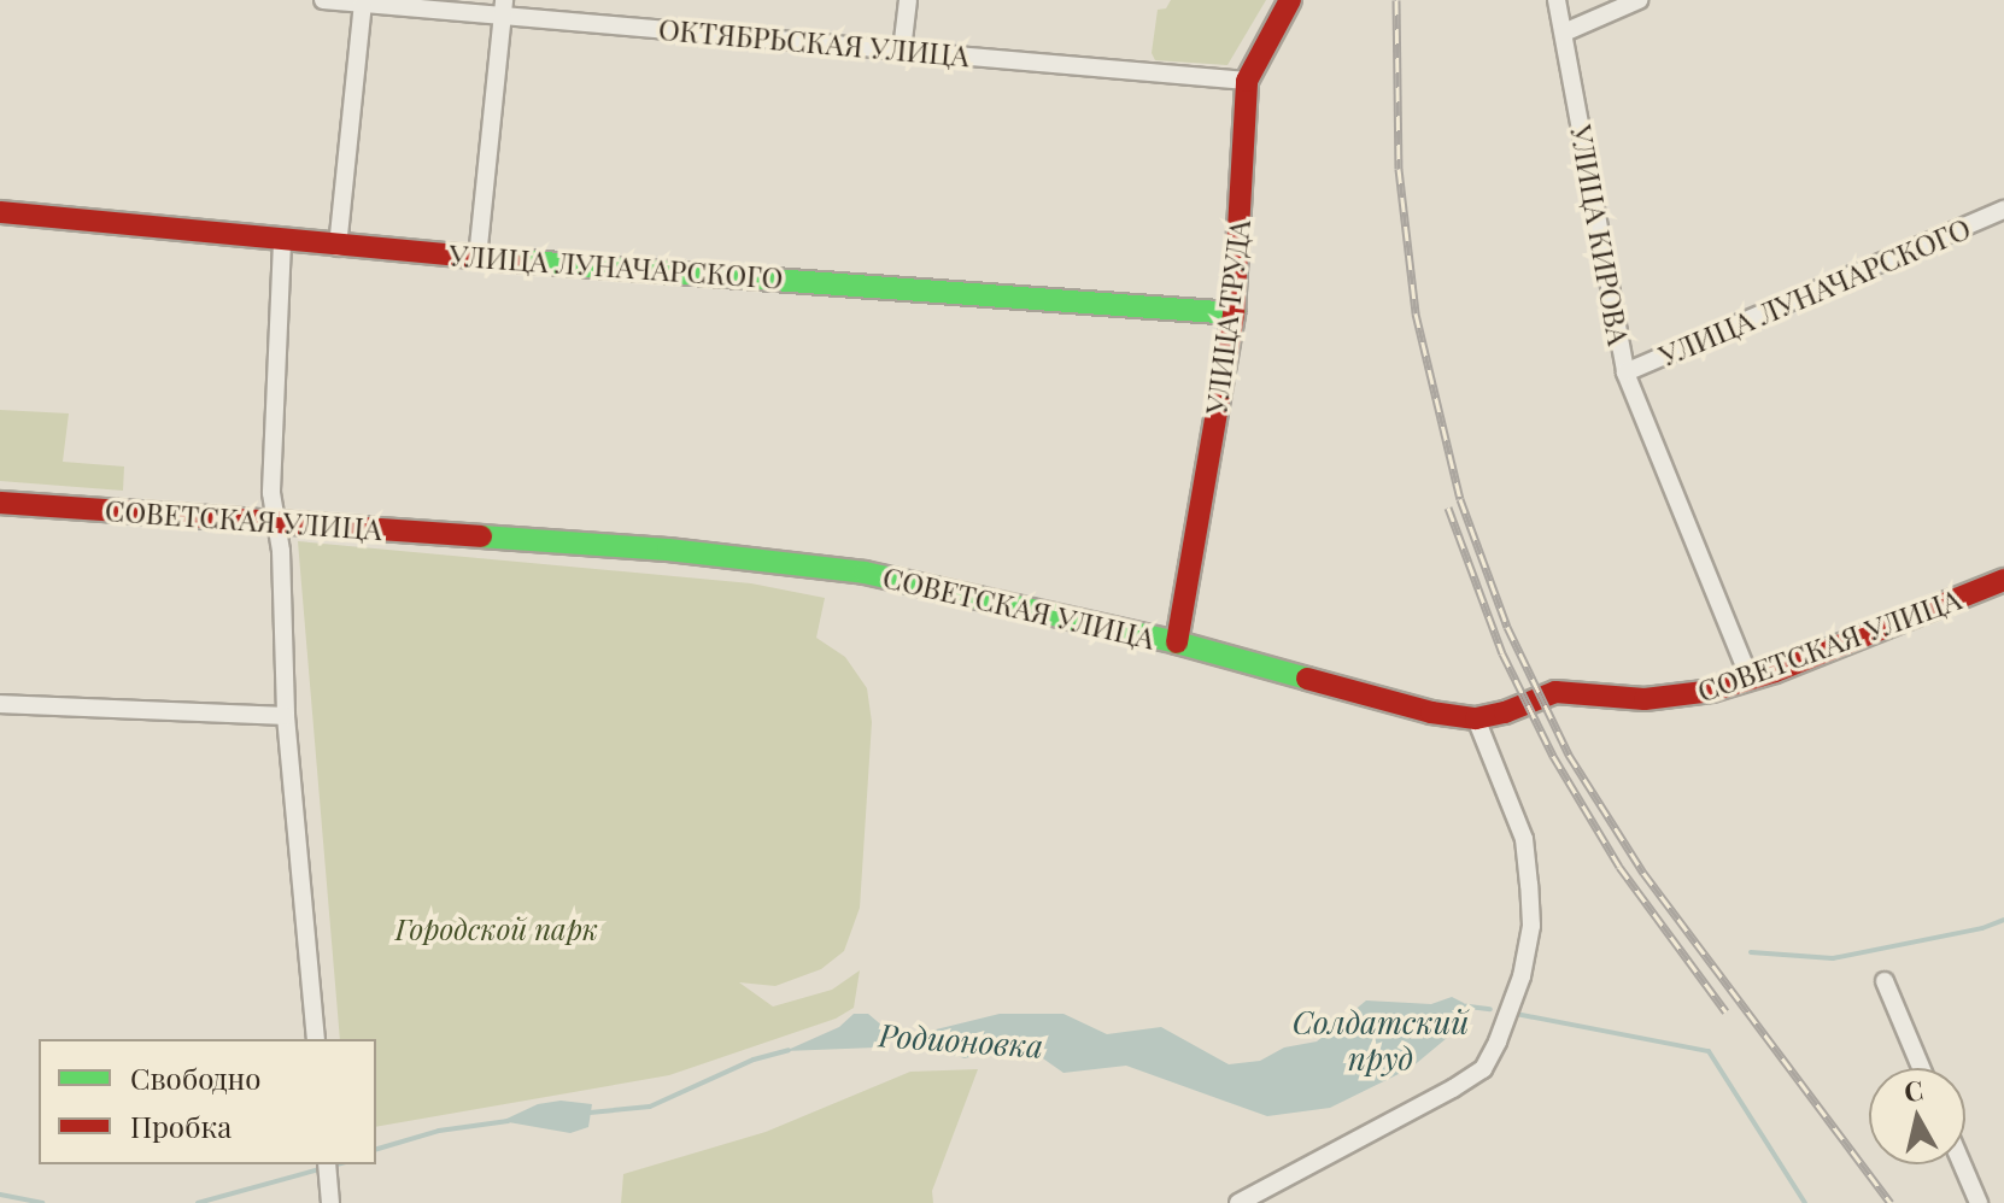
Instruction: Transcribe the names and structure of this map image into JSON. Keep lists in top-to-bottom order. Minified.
{"streets":{"main road":["УЛИЦА ЛУНАЧАРСКОГО","УЛИЦА ТРУДА","СОВЕТСКАЯ УЛИЦА"],"street":["ОКТЯБРЬСКАЯ УЛИЦА","УЛИЦА КИРОВА"]},"crossings":[["ОКТЯБРЬСКАЯ УЛИЦА","УЛИЦА ТРУДА"],["УЛИЦА КИРОВА","УЛИЦА ЛУНАЧАРСКОГО"],["УЛИЦА КИРОВА","СОВЕТСКАЯ УЛИЦА"],["УЛИЦА ЛУНАЧАРСКОГО","УЛИЦА ТРУДА"],["УЛИЦА ТРУДА","СОВЕТСКАЯ УЛИЦА"]],"water":["Солдатский пруд","Родионовка"],"parks":["Городской парк"],"legend":["Свободно","Пробка"],"north":"top"}
